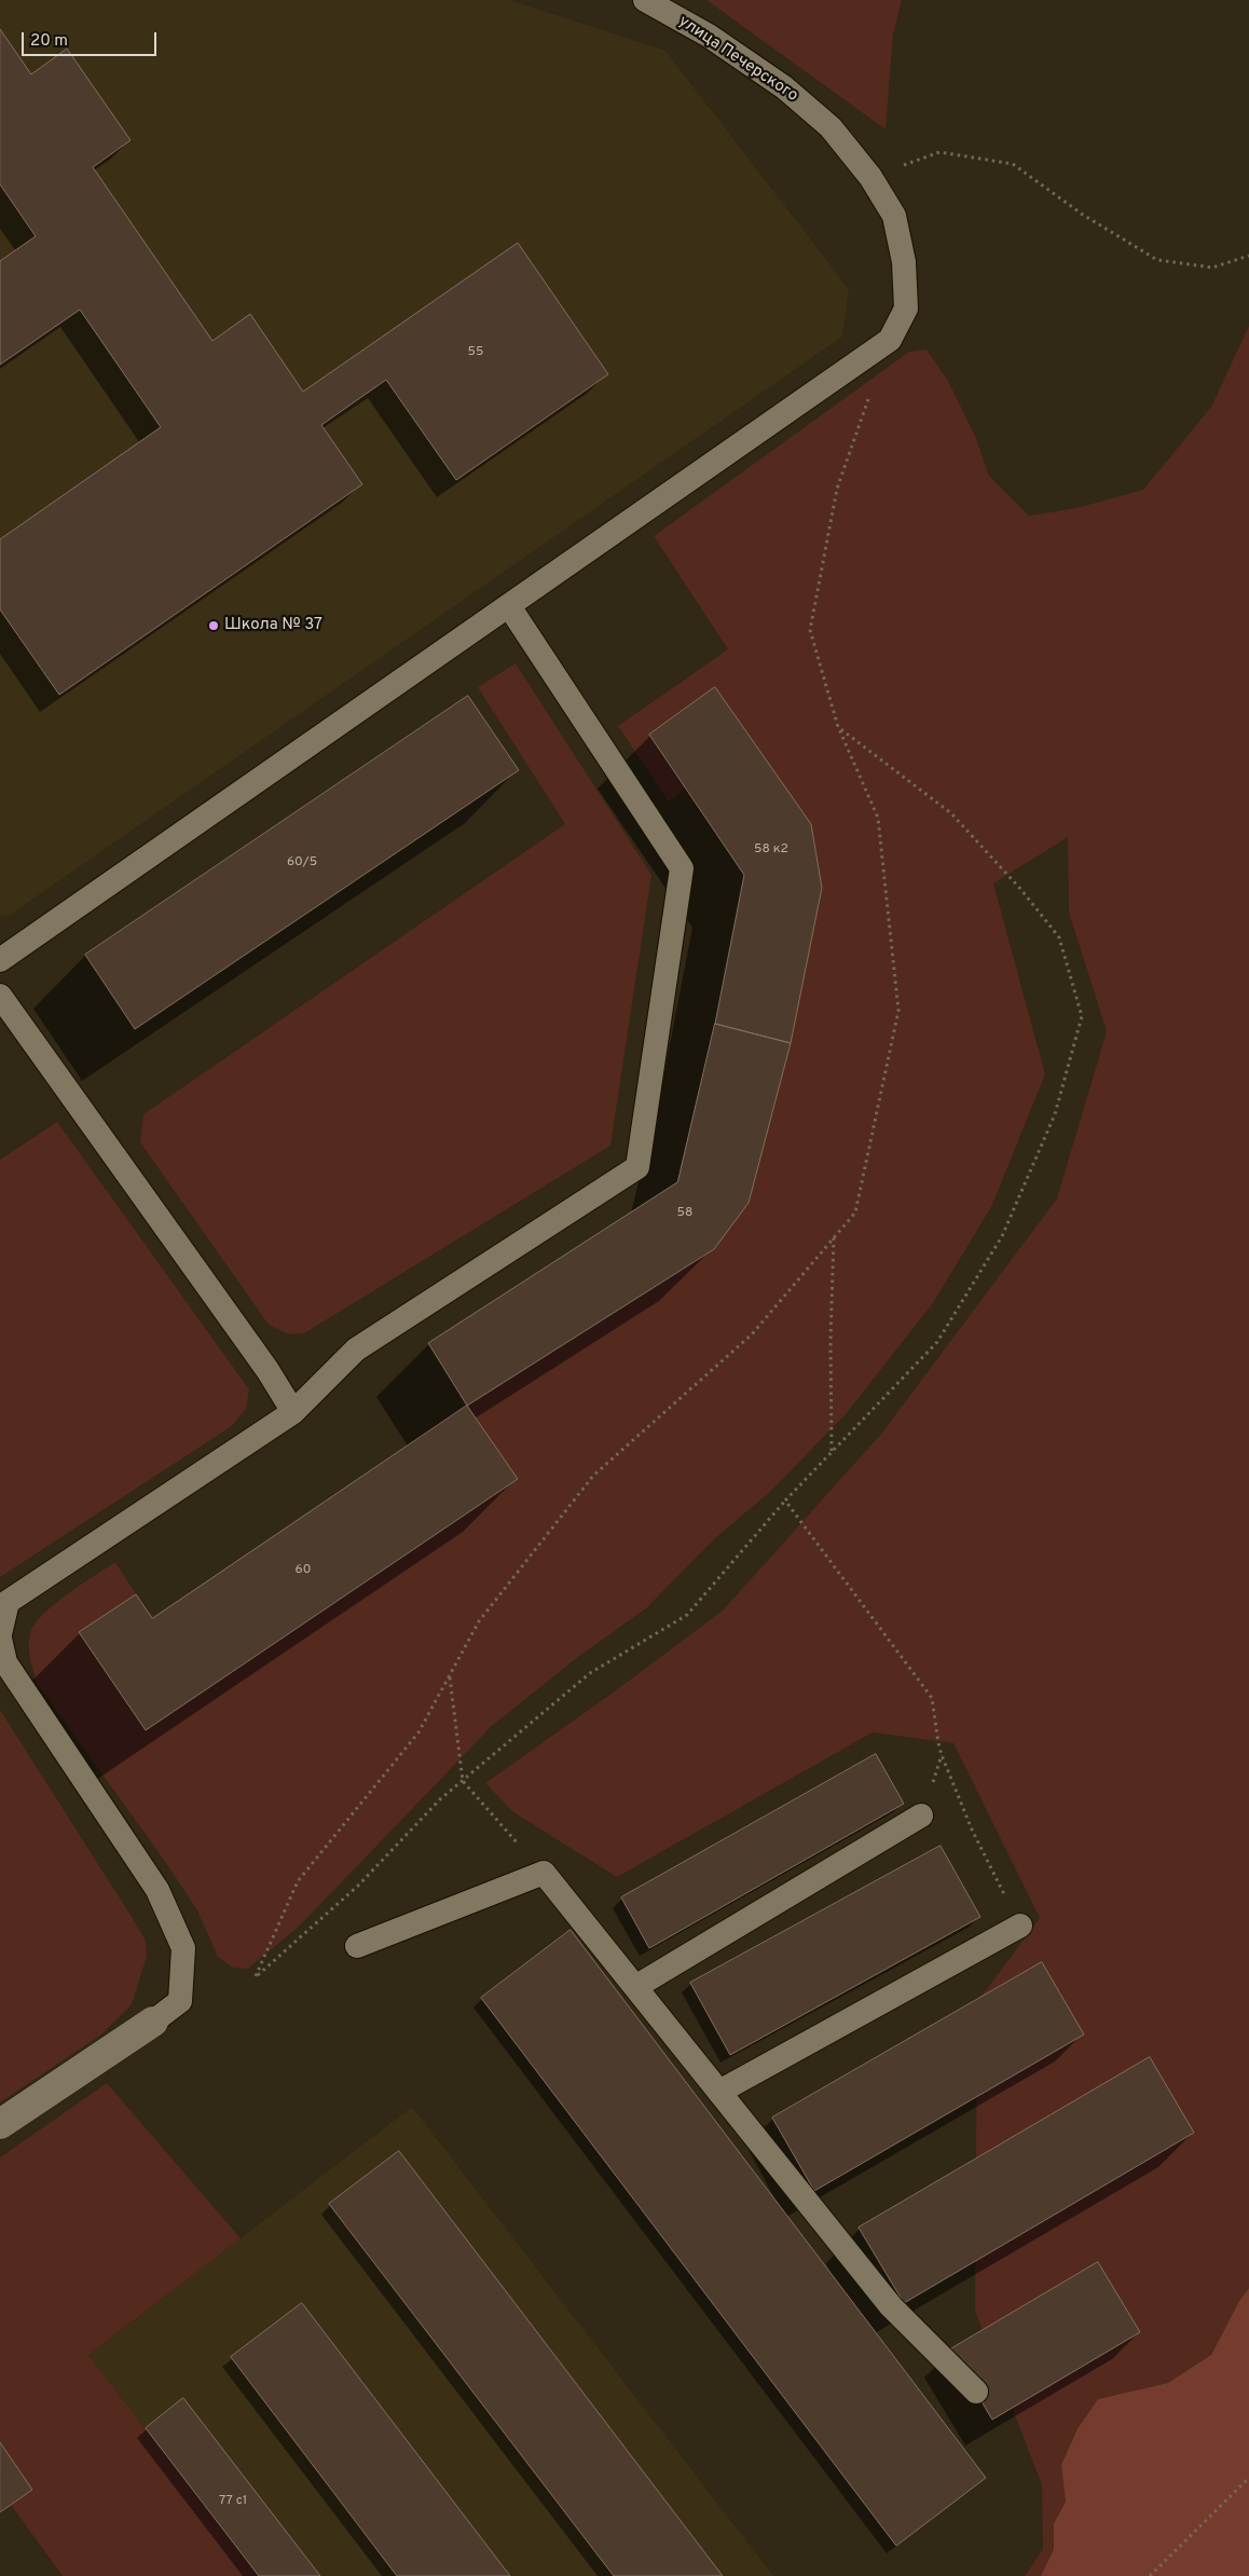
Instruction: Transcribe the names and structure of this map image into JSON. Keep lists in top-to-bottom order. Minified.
{"streets":{"lane":["улица Печерского"]},"places":["Школа № 37"],"house_numbers":["55","58 к2","60/5","58","60","77 с1"],"scale_bar":"20 m"}
